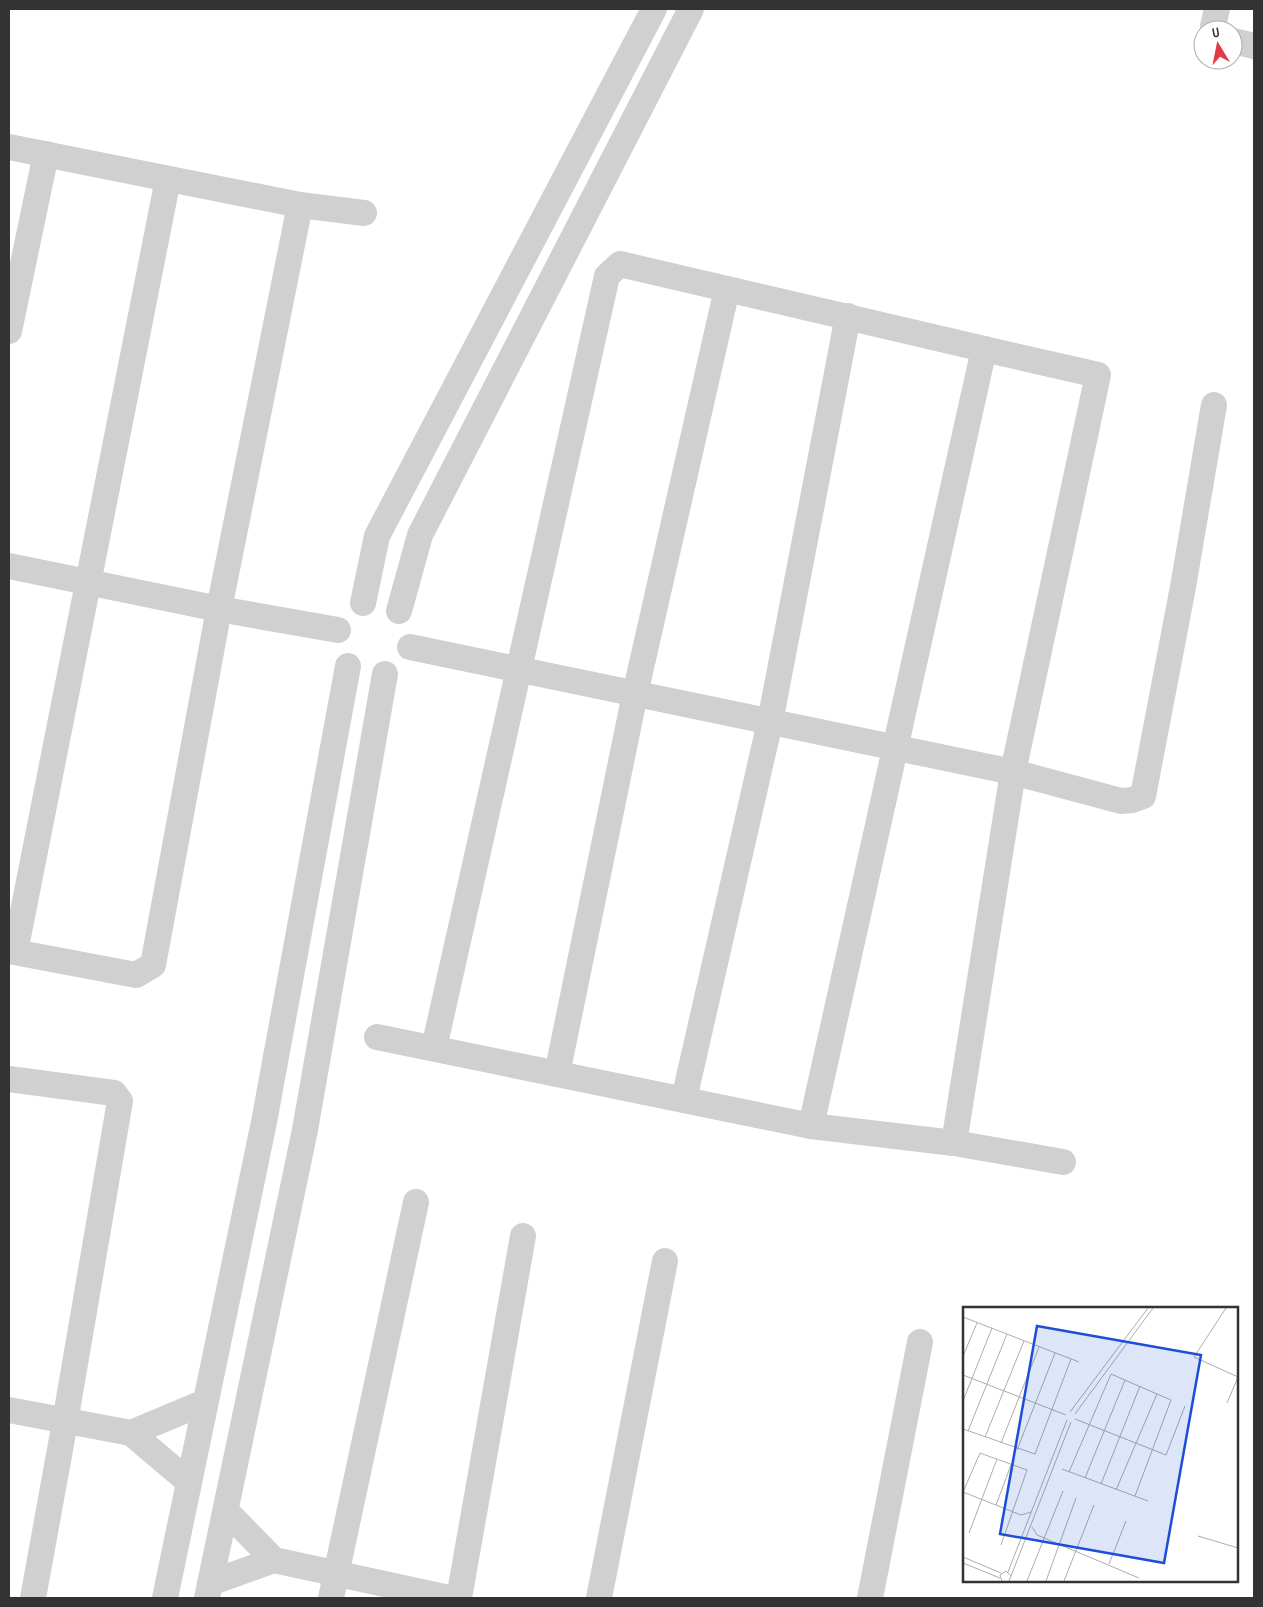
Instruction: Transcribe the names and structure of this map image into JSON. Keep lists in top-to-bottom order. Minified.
{"north":"top"}
